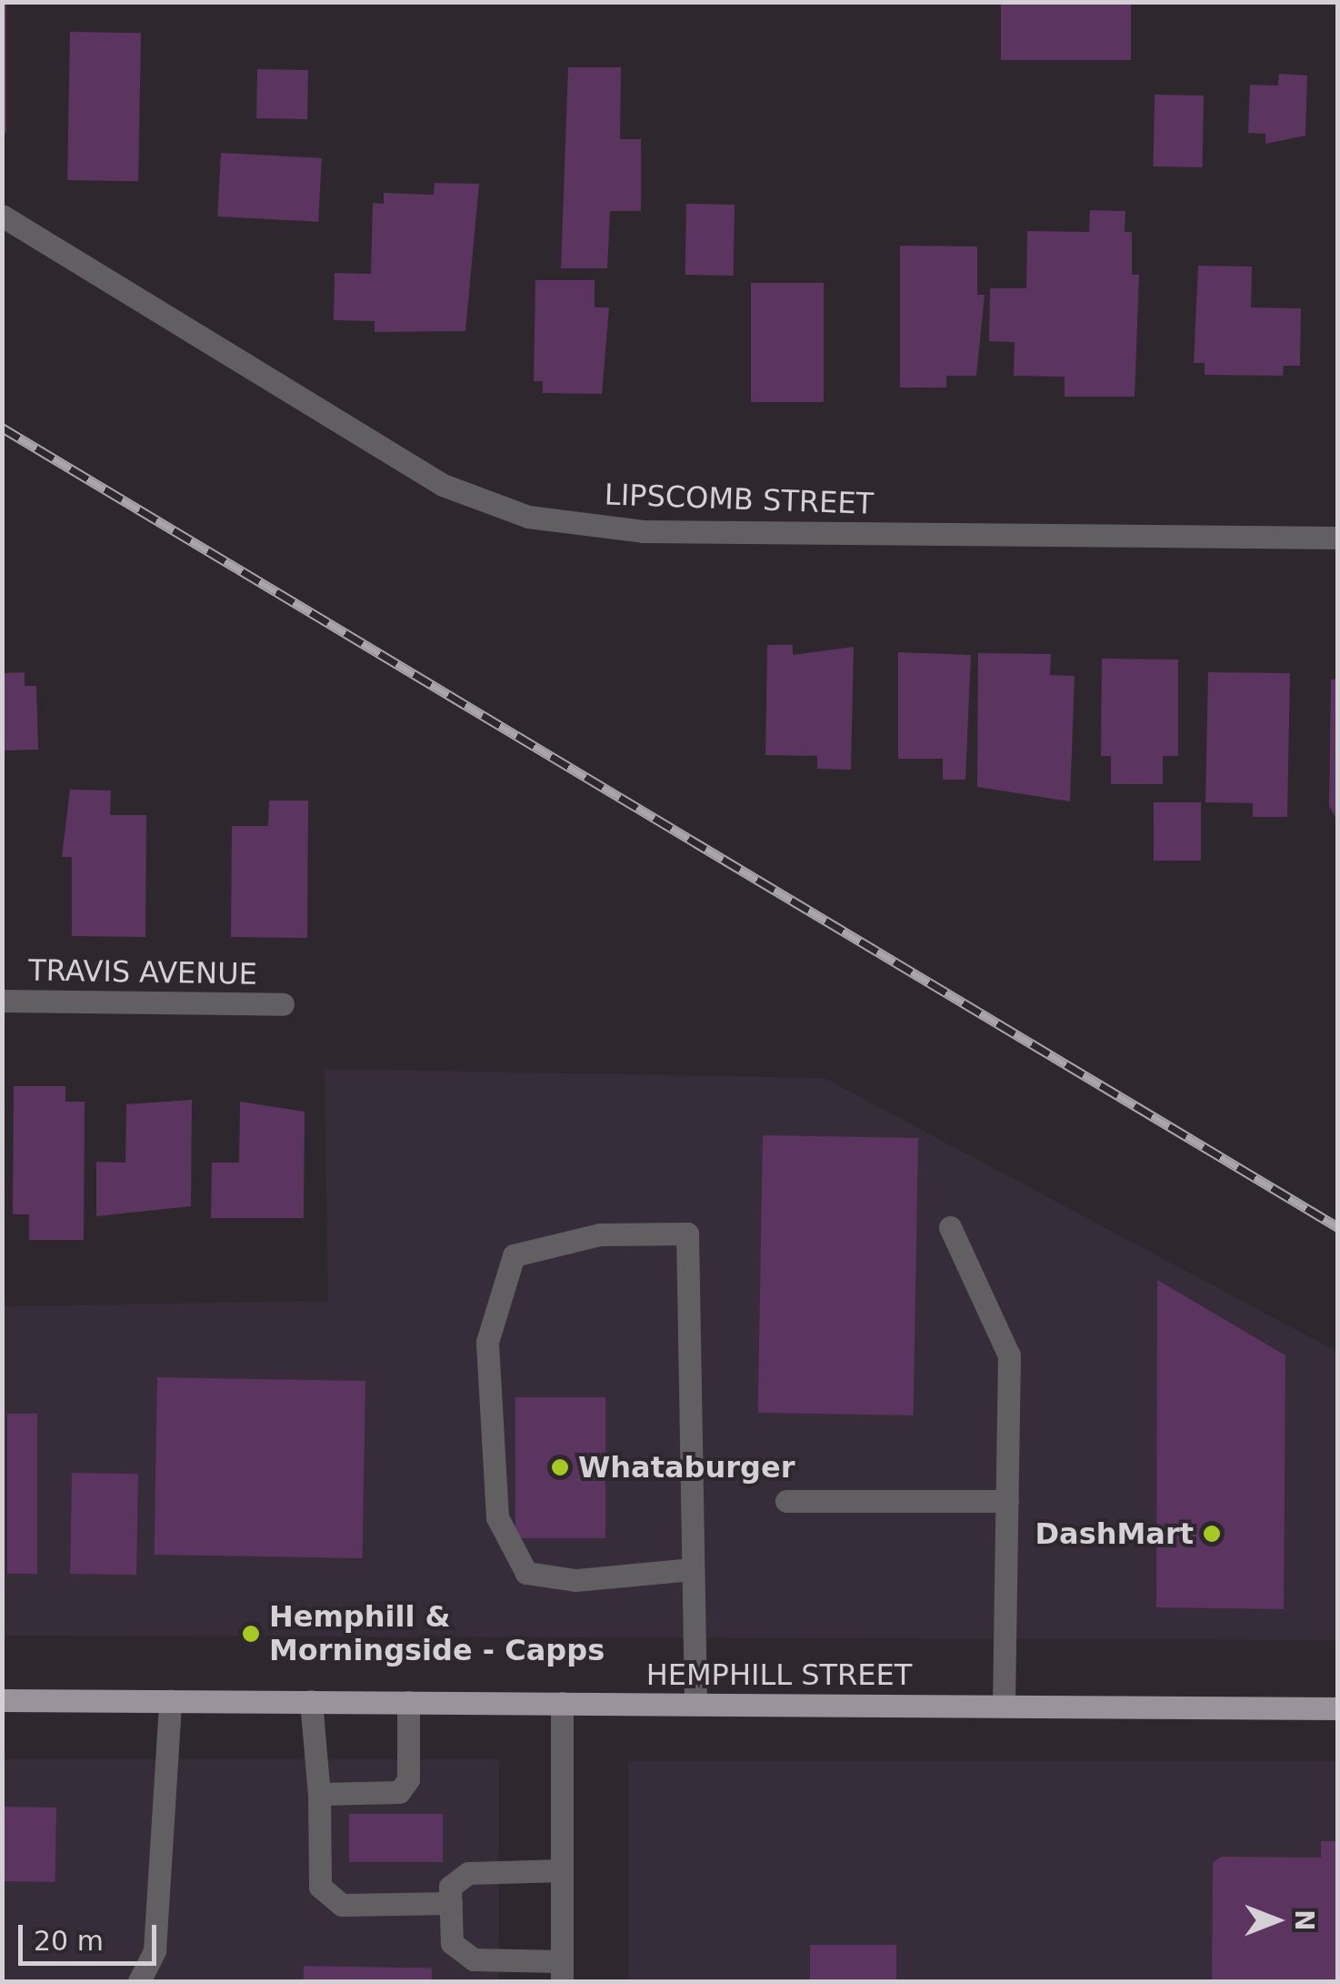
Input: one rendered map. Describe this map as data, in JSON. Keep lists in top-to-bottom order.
{
  "streets": {
    "main road": ["HEMPHILL STREET"],
    "street": ["LIPSCOMB STREET", "TRAVIS AVENUE"]
  },
  "places": ["Whataburger", "DashMart", "Hemphill & Morningside - Capps"],
  "scale_bar": "20 m",
  "north": "right"
}
